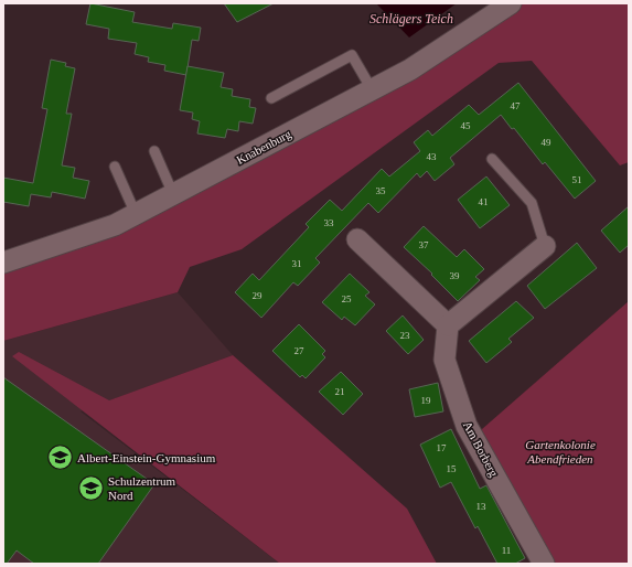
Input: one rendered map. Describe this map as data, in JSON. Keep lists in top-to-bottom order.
{
  "streets": {
    "street": ["Knabenburg", "Am Borberg"]
  },
  "water": ["Schlägers Teich"],
  "parks": ["Gartenkolonie Abendfrieden"],
  "places": {
    "school or university": ["Albert-Einstein-Gymnasium", "Schulzentrum Nord"]
  },
  "house_numbers": [
    "47",
    "45",
    "49",
    "43",
    "51",
    "35",
    "41",
    "33",
    "37",
    "31",
    "39",
    "29",
    "25",
    "23",
    "27",
    "21",
    "19",
    "17",
    "15",
    "13",
    "11"
  ]
}
